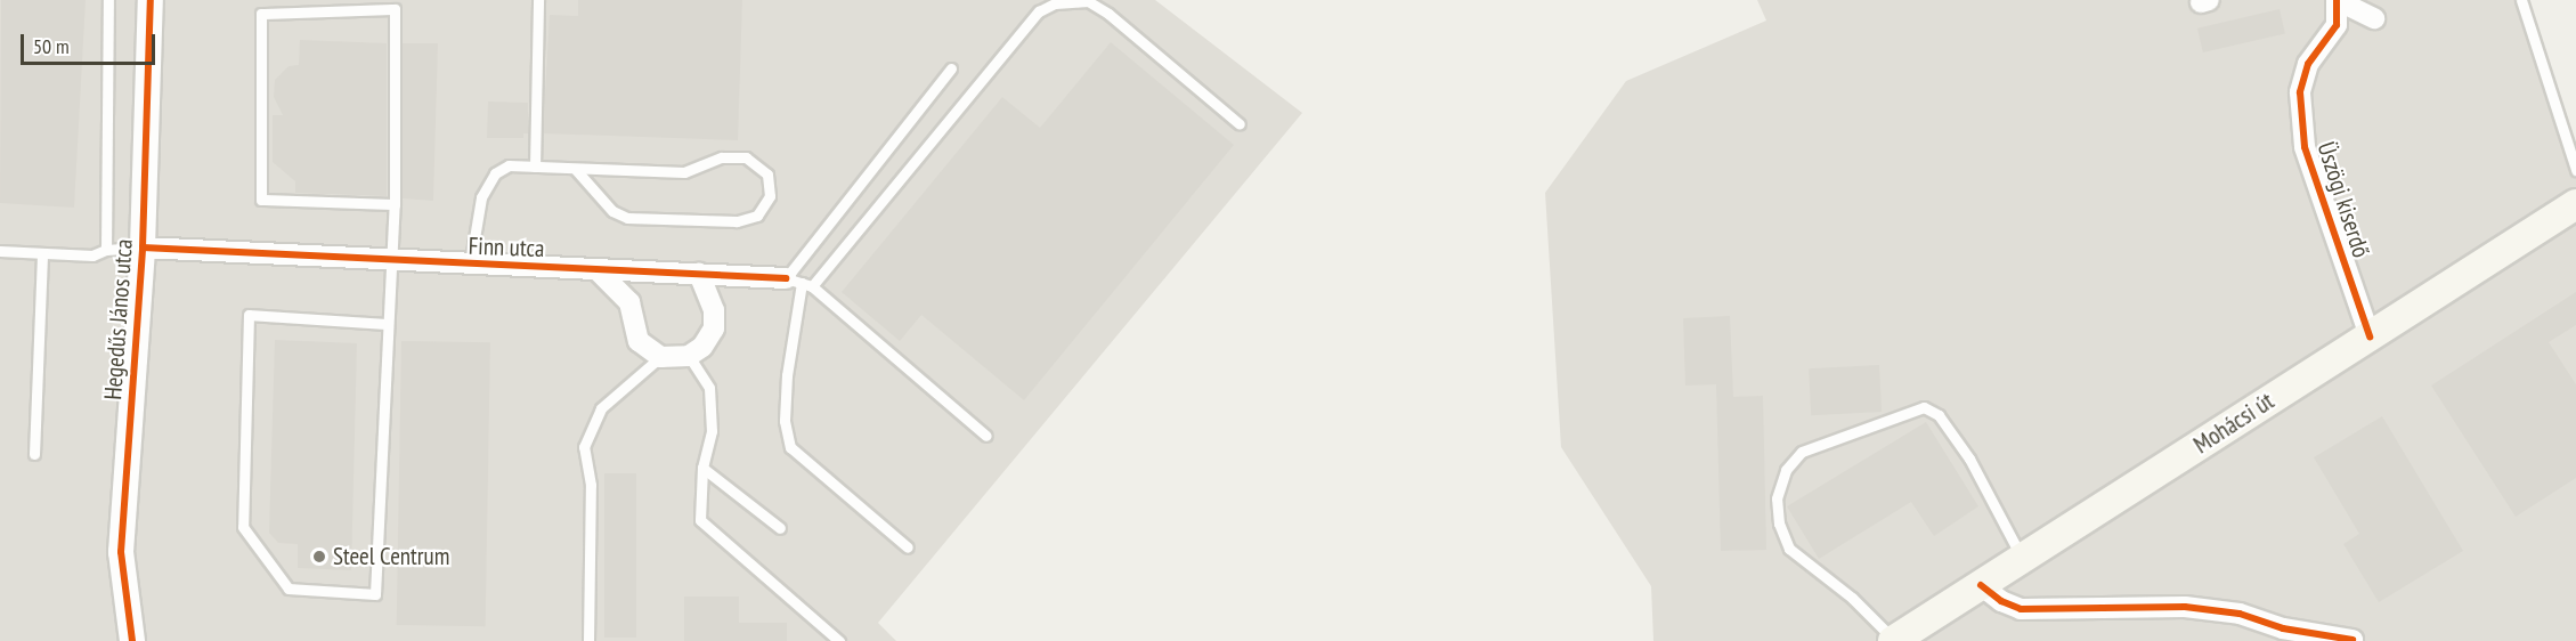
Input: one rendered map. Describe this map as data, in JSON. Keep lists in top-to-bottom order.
{
  "streets": {
    "main road": ["Mohácsi út"],
    "street": ["Üszögi kiserdő", "Finn utca", "Hegedűs János utca"]
  },
  "crossings": [
    ["Üszögi kiserdő", "Mohácsi út"],
    ["Finn utca", "Hegedűs János utca"]
  ],
  "places": ["Steel Centrum"],
  "scale_bar": "50 m"
}
